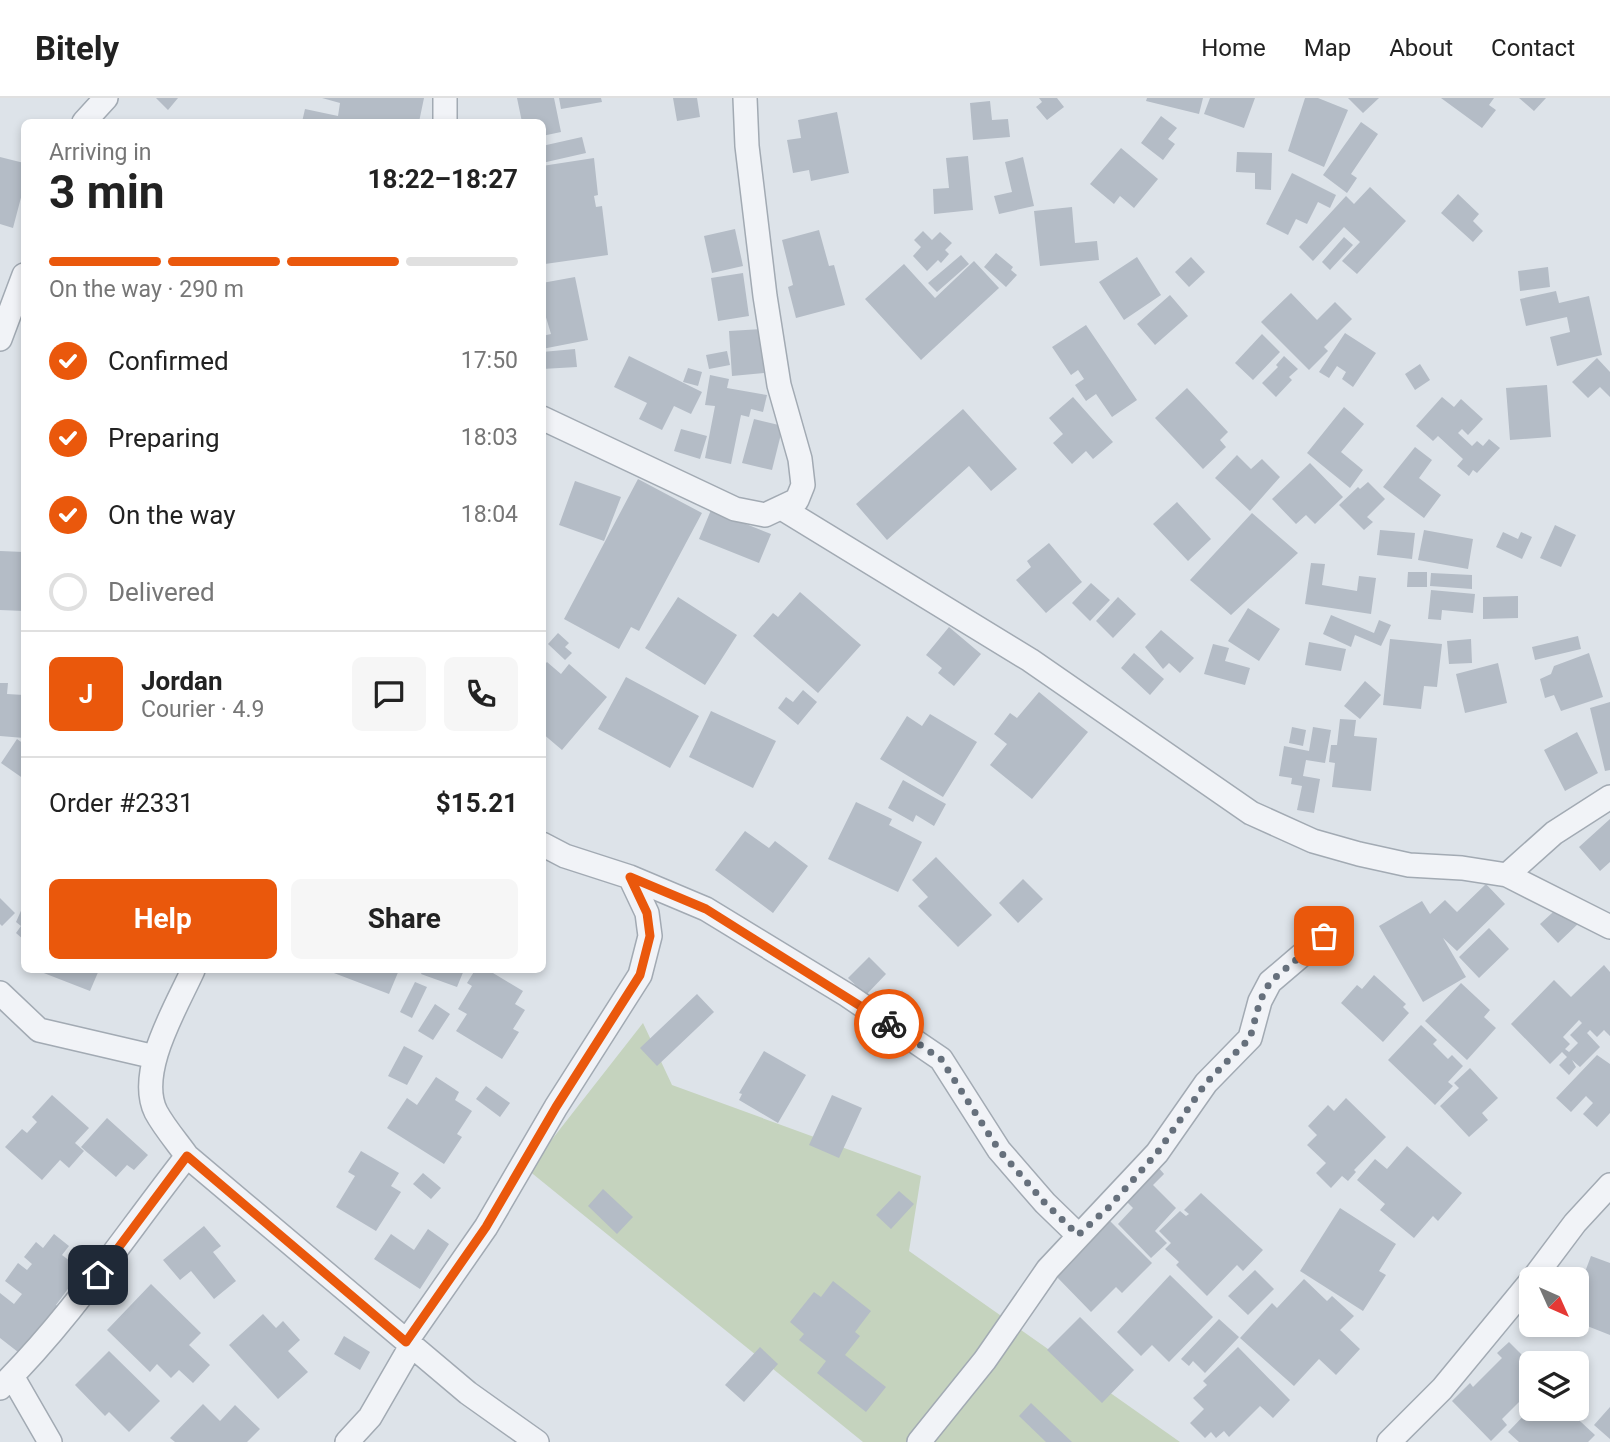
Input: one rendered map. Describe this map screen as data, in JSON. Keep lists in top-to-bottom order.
{
  "north": "bottom right",
  "page": {
    "header": "Bitely",
    "nav": [
      "Home",
      "Map",
      "About",
      "Contact"
    ],
    "heading": ["3 min", "Arriving in", "18:22–18:27"],
    "panel": [
      "Jordan",
      "Courier · 4.9",
      "Order #2331",
      "$15.21"
    ],
    "bar": "On the way · 290 m",
    "list": [
      ["Confirmed", "17:50"],
      ["Preparing", "18:03"],
      ["On the way", "18:04"],
      "Delivered"
    ],
    "round": "J",
    "buttons": ["Help", "Share"]
  }
}
